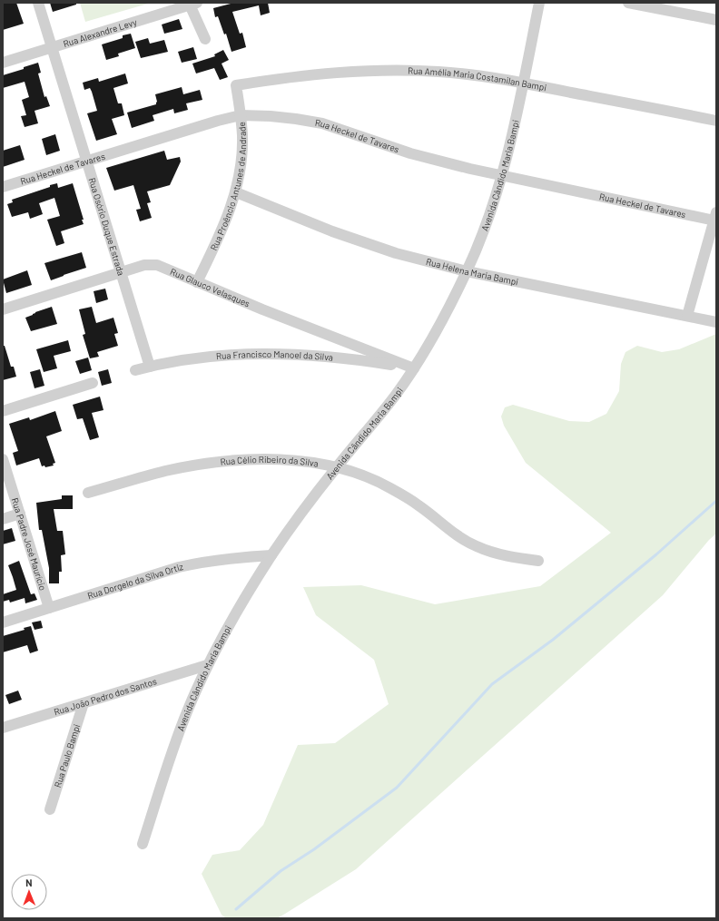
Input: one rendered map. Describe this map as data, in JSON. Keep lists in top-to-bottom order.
{
  "streets": {
    "street": [
      "Rua Alexandre Levy",
      "Rua Amélia Maria Costamilan Bampi",
      "Rua Heckel de Tavares",
      "Avenida Cândido Maria Bampi",
      "Rua Proêncio Antunes de Andrade",
      "Rua Osório Duque Estrada",
      "Rua Helena Maria Bampi",
      "Rua Glauco Velasques",
      "Rua Francisco Manoel da Silva",
      "Rua Célio Ribeiro da Silva",
      "Rua Padre José Maurício",
      "Rua Dorgelo da Silva Ortiz",
      "Rua João Pedro dos Santos",
      "Rua Paulo Bampi"
    ]
  },
  "crossings": [
    ["Rua Alexandre Levy", "Rua Osório Duque Estrada"],
    ["Rua Amélia Maria Costamilan Bampi", "Avenida Cândido Maria Bampi"],
    ["Rua Amélia Maria Costamilan Bampi", "Rua Proêncio Antunes de Andrade"],
    ["Rua Heckel de Tavares", "Avenida Cândido Maria Bampi"],
    ["Rua Heckel de Tavares", "Rua Proêncio Antunes de Andrade"],
    ["Rua Heckel de Tavares", "Rua Osório Duque Estrada"],
    ["Avenida Cândido Maria Bampi", "Rua Helena Maria Bampi"],
    ["Avenida Cândido Maria Bampi", "Rua Glauco Velasques"],
    ["Avenida Cândido Maria Bampi", "Rua Francisco Manoel da Silva"],
    ["Avenida Cândido Maria Bampi", "Rua Célio Ribeiro da Silva"],
    ["Avenida Cândido Maria Bampi", "Rua Dorgelo da Silva Ortiz"],
    ["Avenida Cândido Maria Bampi", "Rua João Pedro dos Santos"],
    ["Rua Proêncio Antunes de Andrade", "Rua Helena Maria Bampi"],
    ["Rua Proêncio Antunes de Andrade", "Rua Glauco Velasques"],
    ["Rua Osório Duque Estrada", "Rua Glauco Velasques"],
    ["Rua Osório Duque Estrada", "Rua Francisco Manoel da Silva"],
    ["Rua Glauco Velasques", "Rua Francisco Manoel da Silva"],
    ["Rua Padre José Maurício", "Rua Dorgelo da Silva Ortiz"],
    ["Rua João Pedro dos Santos", "Rua Paulo Bampi"]
  ],
  "north": "top"
}
